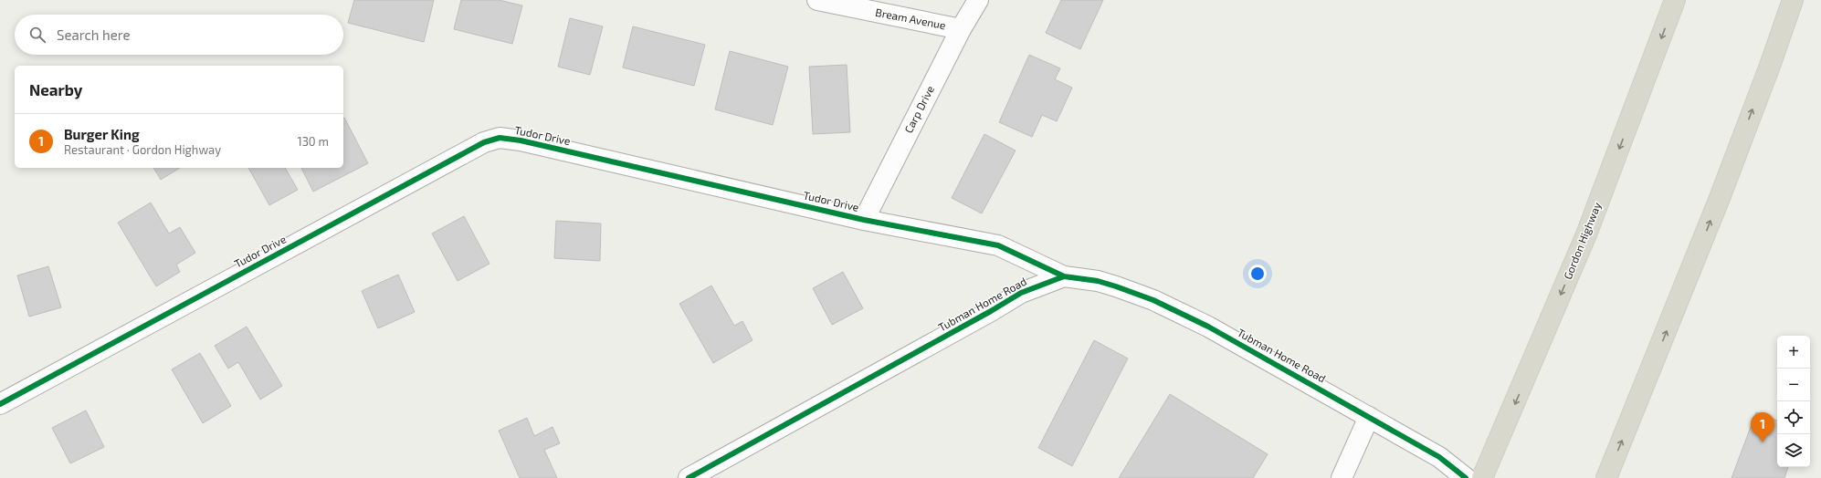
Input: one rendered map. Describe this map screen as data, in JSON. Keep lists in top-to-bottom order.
{
  "streets": {
    "highway": ["Gordon Highway"],
    "street": [
      "Bream Avenue",
      "Carp Drive",
      "Tudor Drive",
      "Tubman Home Road"
    ]
  },
  "crossings": [
    ["Bream Avenue", "Carp Drive"],
    ["Carp Drive", "Tudor Drive"],
    ["Tudor Drive", "Tubman Home Road"]
  ],
  "page": {
    "search": "Search here",
    "heading": "Nearby",
    "list": [
      {
        "mark": "1",
        "name": "Burger King",
        "note": "Restaurant · Gordon Highway",
        "value": "130 m"
      }
    ],
    "map_buttons": ["+", "−"],
    "pins": "1"
  }
}
